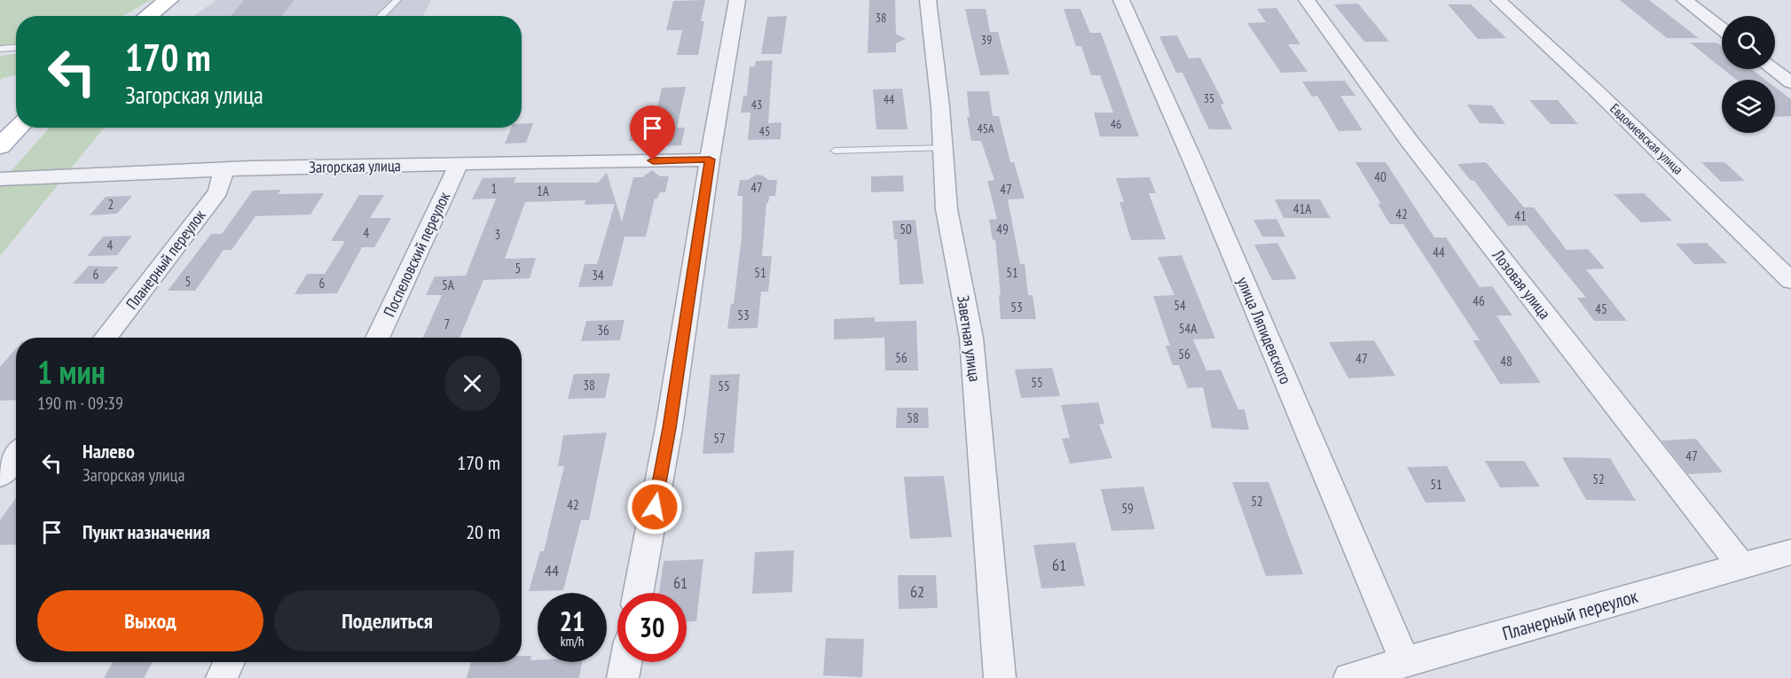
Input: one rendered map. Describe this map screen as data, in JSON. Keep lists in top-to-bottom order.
{
  "streets": {
    "street": [
      "Евдокиевская улица",
      "Загорская улица",
      "Поспеловский переулок",
      "Планерный переулок",
      "Лозовая улица",
      "улица Ляпидевского",
      "Заветная улица"
    ]
  },
  "crossings": [
    ["Загорская улица", "Поспеловский переулок"],
    ["Загорская улица", "Планерный переулок"],
    ["Планерный переулок", "Лозовая улица"],
    ["Планерный переулок", "улица Ляпидевского"]
  ],
  "house_numbers": [
    "38",
    "39",
    "35",
    "44",
    "43",
    "46",
    "45А",
    "45",
    "40",
    "47",
    "1",
    "47",
    "1А",
    "2",
    "41А",
    "42",
    "41",
    "50",
    "49",
    "4",
    "3",
    "4",
    "44",
    "5",
    "51",
    "51",
    "6",
    "34",
    "5",
    "6",
    "5А",
    "46",
    "54",
    "53",
    "45",
    "53",
    "7",
    "54А",
    "36",
    "56",
    "56",
    "47",
    "48",
    "55",
    "38",
    "55",
    "58",
    "57",
    "47",
    "52",
    "51",
    "52",
    "42",
    "59",
    "61",
    "44",
    "61",
    "62"
  ],
  "page": {
    "turn": ["170 m", "Загорская улица"],
    "heading": ["1 мин", "190 m · 09:39"],
    "list": [
      {
        "name": "Налево",
        "note": "Загорская улица",
        "value": "170 m"
      },
      {
        "name": "Пункт назначения",
        "value": "20 m"
      }
    ],
    "buttons": ["Выход", "Поделиться"],
    "speed": "21 km/h",
    "limit": "30"
  }
}
